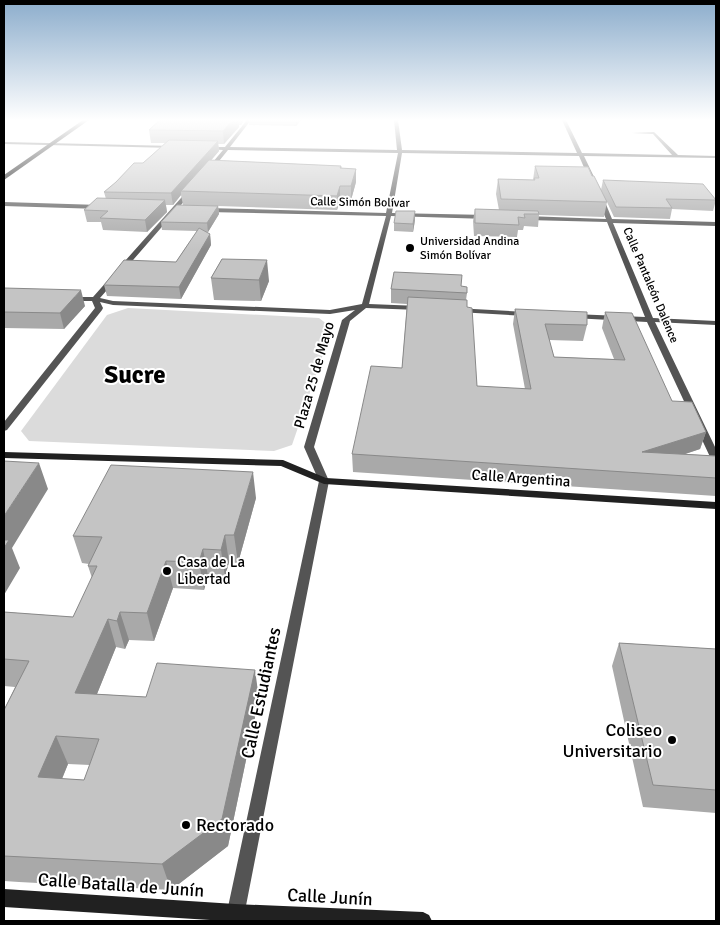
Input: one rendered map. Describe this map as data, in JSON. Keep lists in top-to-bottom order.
{
  "streets": {
    "main road": ["Calle Argentina", "Calle Batalla de Junín", "Calle Junín"],
    "street": [
      "Calle Simón Bolívar",
      "Calle Pantaleón Dalence",
      "Plaza 25 de Mayo",
      "Calle Estudiantes"
    ]
  },
  "crossings": [
    ["Plaza 25 de Mayo", "Calle Argentina"],
    ["Plaza 25 de Mayo", "Calle Estudiantes"],
    ["Calle Argentina", "Calle Estudiantes"],
    ["Calle Estudiantes", "Calle Batalla de Junín"],
    ["Calle Estudiantes", "Calle Junín"],
    ["Calle Batalla de Junín", "Calle Junín"]
  ],
  "districts": ["Sucre"],
  "places": [
    "Universidad Andina Simón Bolívar",
    "Casa de La Libertad",
    "Coliseo Universitario",
    "Rectorado"
  ]
}
